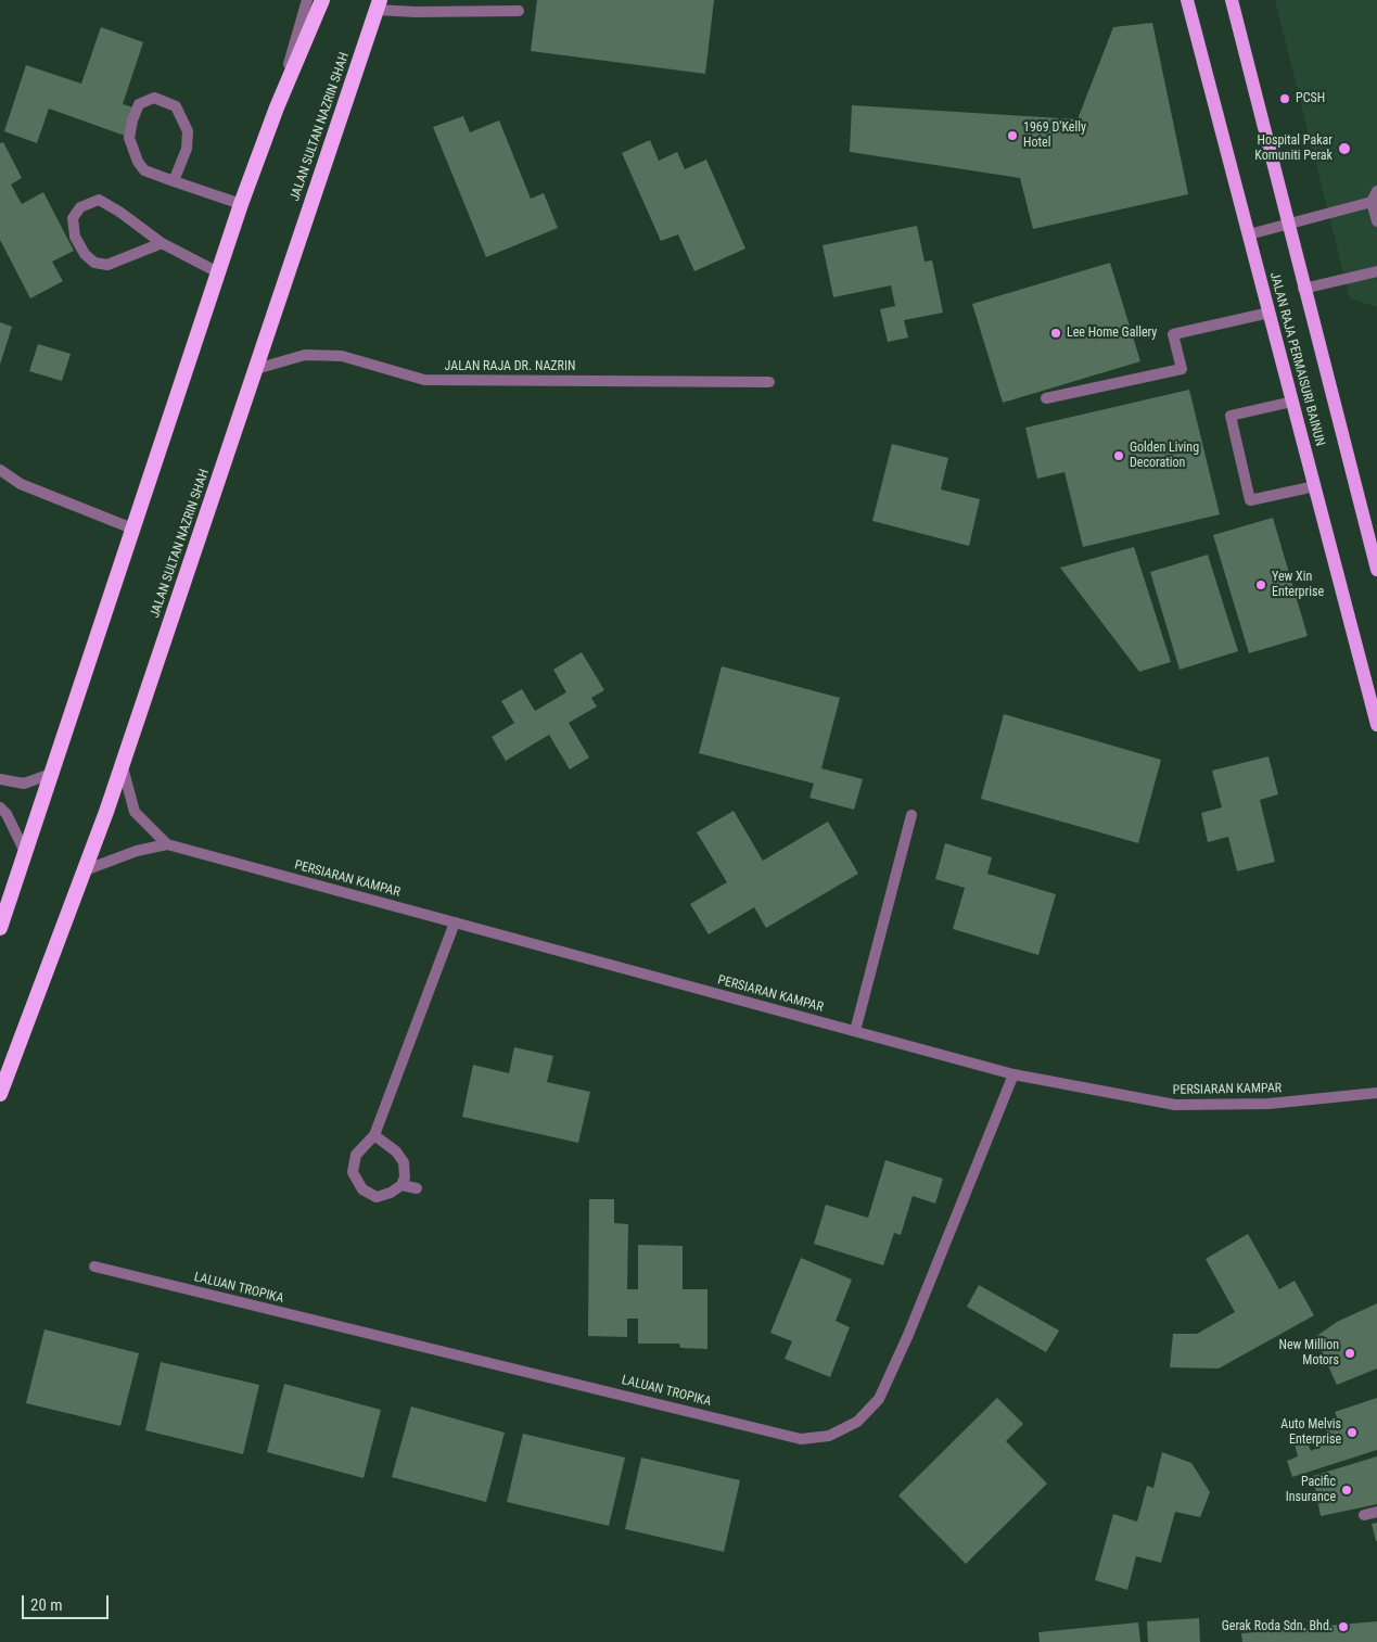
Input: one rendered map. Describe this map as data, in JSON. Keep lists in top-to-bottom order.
{
  "streets": {
    "highway": ["JALAN SULTAN NAZRIN SHAH"],
    "main road": ["JALAN RAJA PERMAISURI BAINUN"],
    "street": ["JALAN RAJA DR. NAZRIN", "PERSIARAN KAMPAR", "LALUAN TROPIKA"]
  },
  "crossings": [
    ["JALAN SULTAN NAZRIN SHAH", "JALAN RAJA DR. NAZRIN"],
    ["JALAN SULTAN NAZRIN SHAH", "PERSIARAN KAMPAR"],
    ["PERSIARAN KAMPAR", "LALUAN TROPIKA"]
  ],
  "places": [
    "PCSH",
    "1969 D'Kelly Hotel",
    "Hospital Pakar Komuniti Perak",
    "Lee Home Gallery",
    "Golden Living Decoration",
    "Yew Xin Enterprise",
    "New Million Motors",
    "Auto Melvis Enterprise",
    "Pacific Insurance",
    "Gerak Roda Sdn. Bhd."
  ],
  "scale_bar": "20 m"
}
